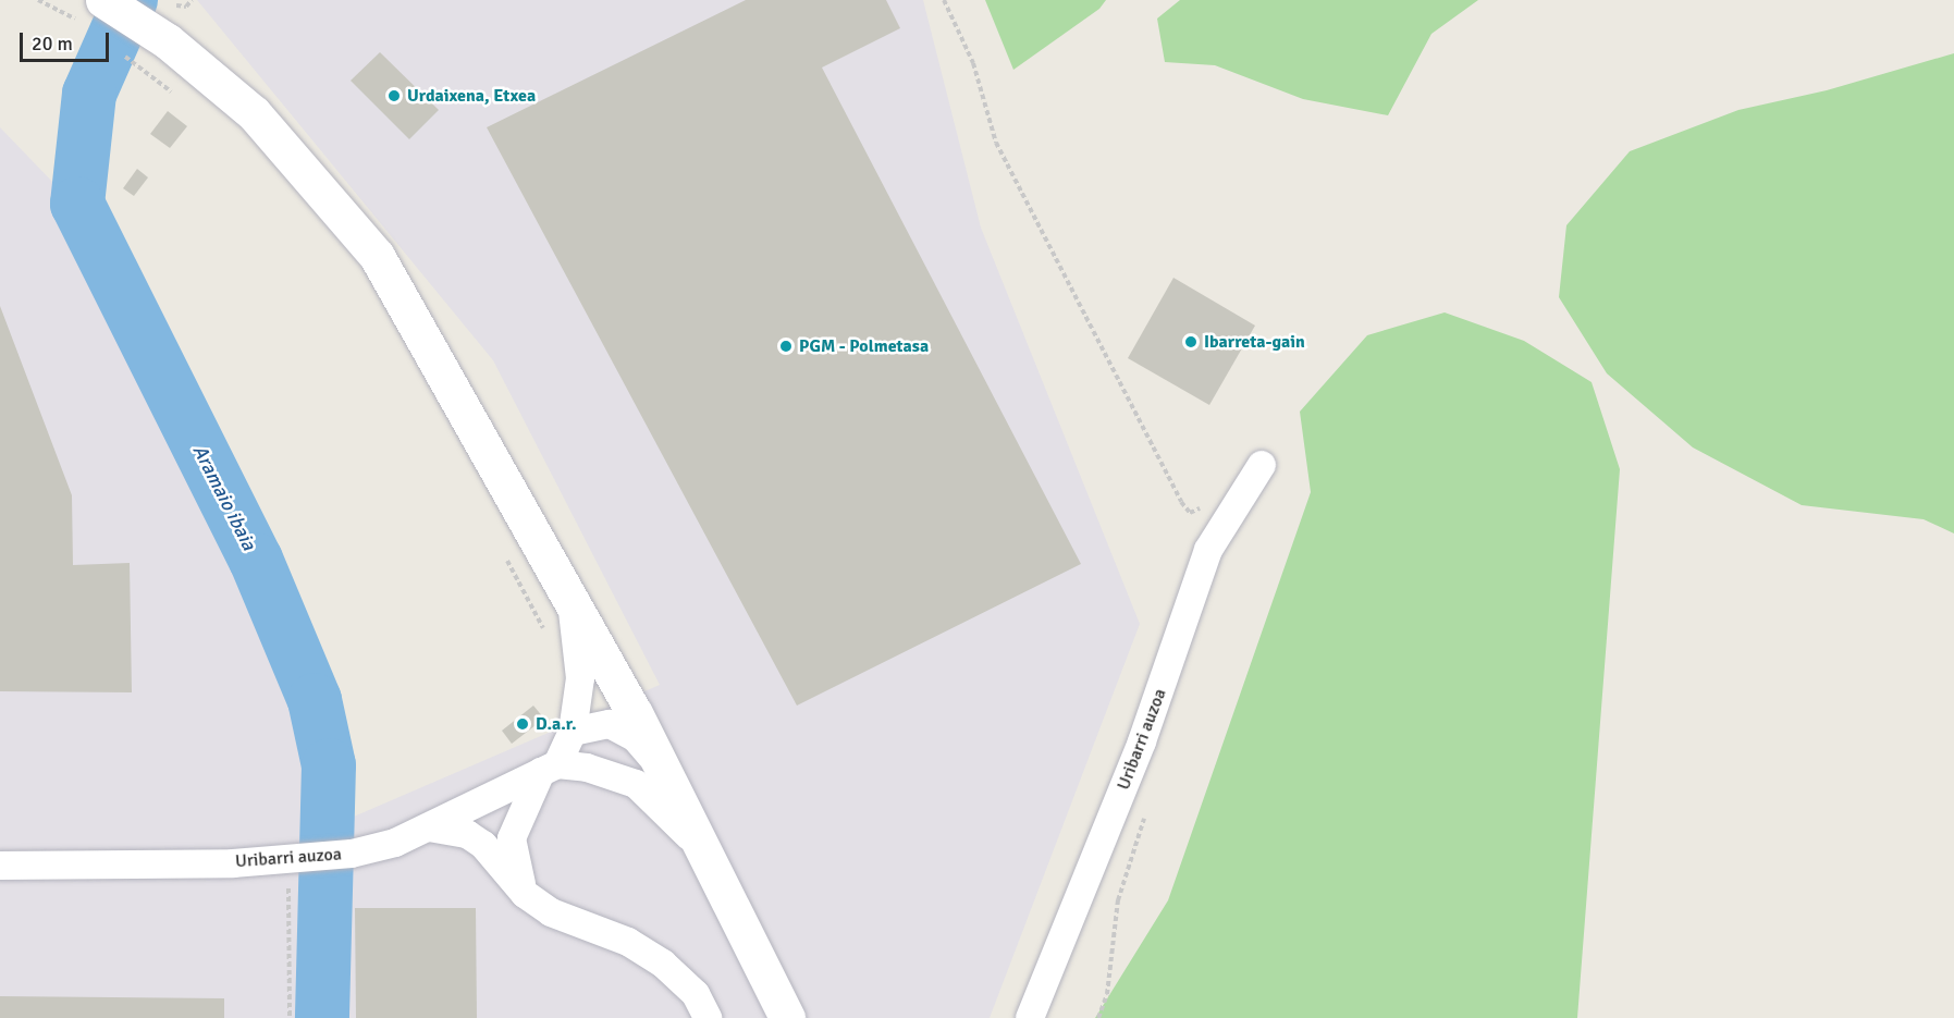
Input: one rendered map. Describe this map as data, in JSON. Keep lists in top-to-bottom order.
{
  "streets": {
    "street": ["Uribarri auzoa"]
  },
  "water": ["Aramaio ibaia"],
  "places": [
    "Urdaixena, Etxea",
    "Ibarreta-gain",
    "PGM - Polmetasa",
    "D.a.r."
  ],
  "scale_bar": "20 m"
}
